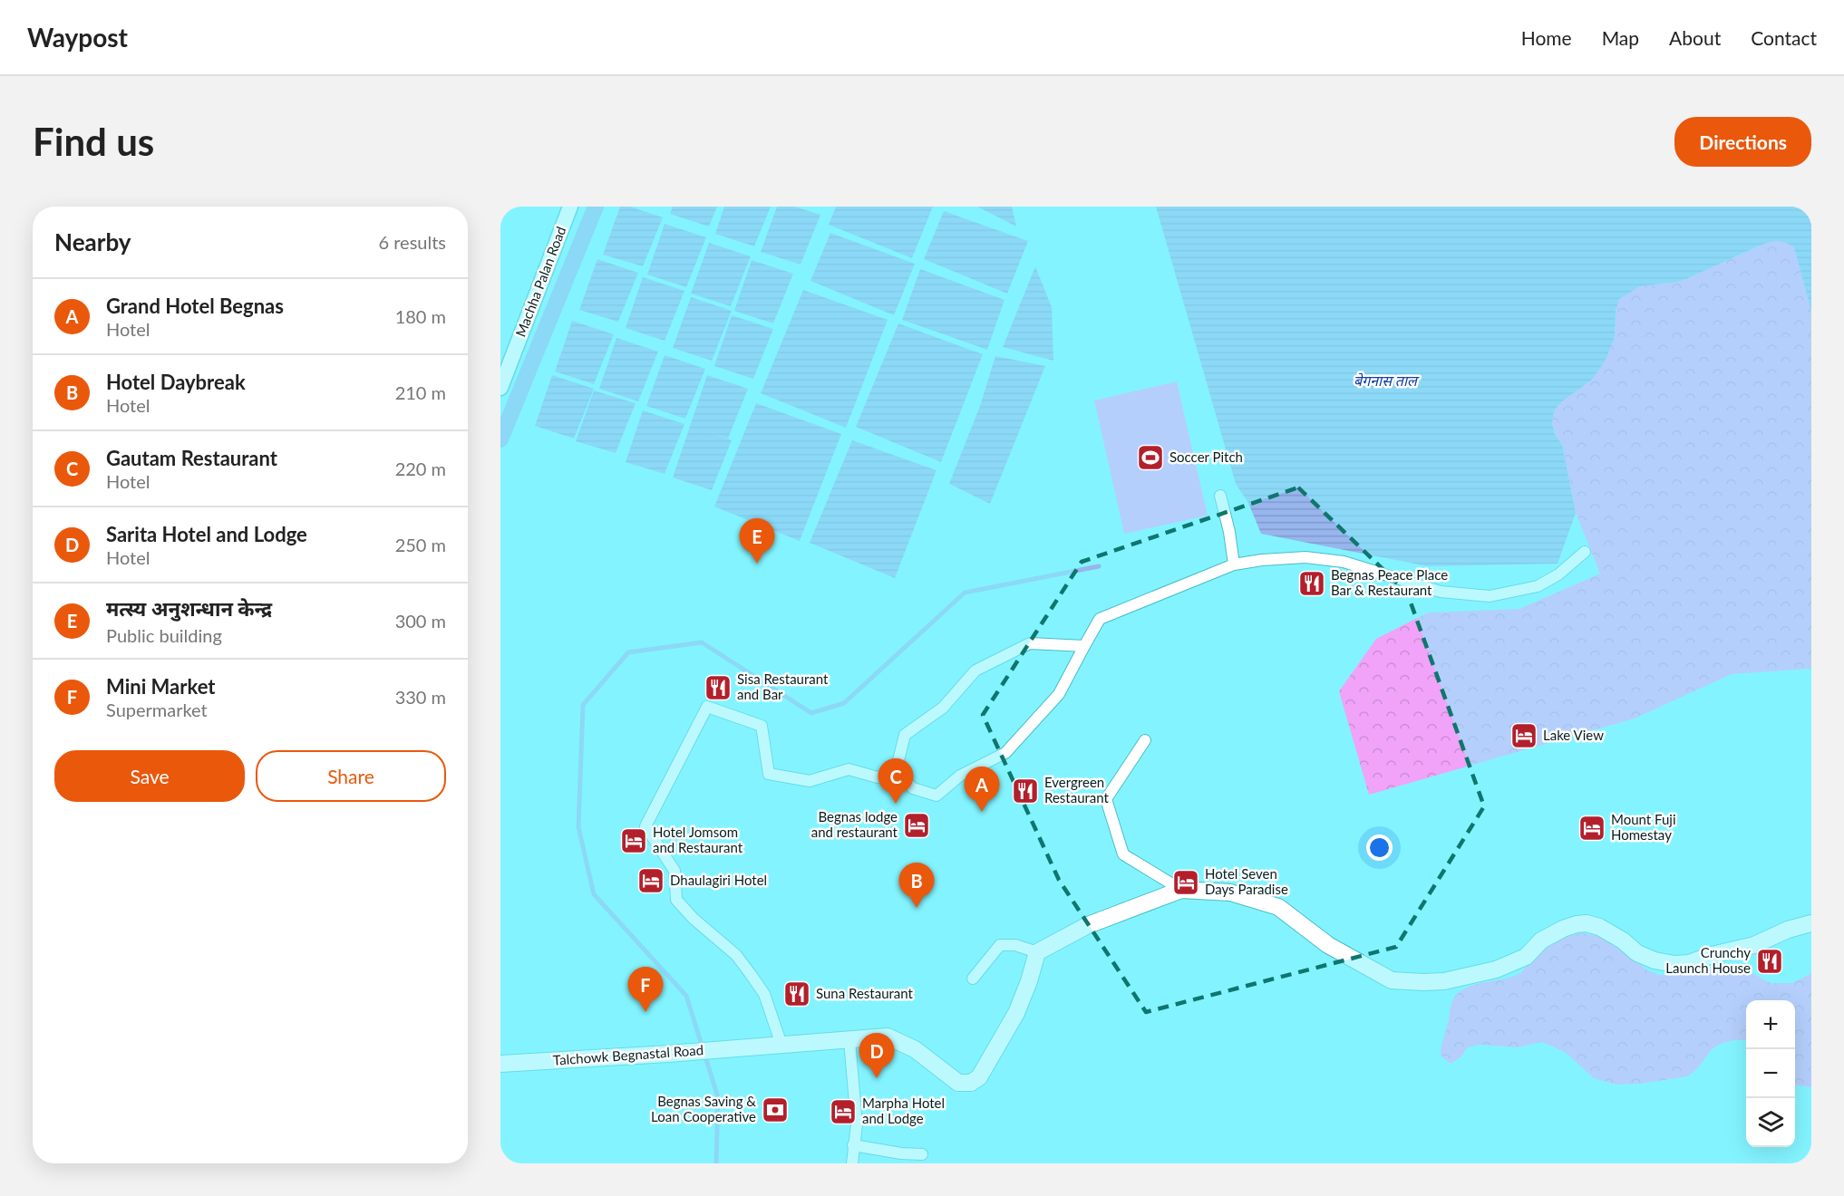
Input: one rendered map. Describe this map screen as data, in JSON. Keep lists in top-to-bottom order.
{
  "streets": {
    "main road": ["Talchowk Begnastal Road"],
    "street": ["Machha Palan Road"]
  },
  "water": ["बेगनास ताल"],
  "places": {
    "sports": ["Soccer Pitch"],
    "restaurant": [
      "Begnas Peace Place Bar & Restaurant",
      "Sisa Restaurant and Bar",
      "Evergreen Restaurant",
      "Crunchy Launch House",
      "Suna Restaurant"
    ],
    "hotel": [
      "Lake View",
      "Begnas lodge and restaurant",
      "Mount Fuji Homestay",
      "Hotel Jomsom and Restaurant",
      "Dhaulagiri Hotel",
      "Hotel Seven Days Paradise",
      "Marpha Hotel and Lodge"
    ],
    "bank": ["Begnas Saving & Loan Cooperative"]
  },
  "page": {
    "header": "Waypost",
    "nav": [
      "Home",
      "Map",
      "About",
      "Contact"
    ],
    "buttons": [
      "Directions",
      ["Save", "Share"]
    ],
    "title": "Find us",
    "heading": ["Nearby", "6 results"],
    "list": [
      {
        "mark": "A",
        "name": "Grand Hotel Begnas",
        "note": "Hotel",
        "value": "180 m"
      },
      {
        "mark": "B",
        "name": "Hotel Daybreak",
        "note": "Hotel",
        "value": "210 m"
      },
      {
        "mark": "C",
        "name": "Gautam Restaurant",
        "note": "Hotel",
        "value": "220 m"
      },
      {
        "mark": "D",
        "name": "Sarita Hotel and Lodge",
        "note": "Hotel",
        "value": "250 m"
      },
      {
        "mark": "E",
        "name": "मत्स्य अनुशन्धान केन्द्र",
        "note": "Public building",
        "value": "300 m"
      },
      {
        "mark": "F",
        "name": "Mini Market",
        "note": "Supermarket",
        "value": "330 m"
      }
    ],
    "pins": [
      "E",
      "C",
      "A",
      "B",
      "F",
      "D"
    ],
    "map_buttons": ["+", "−"]
  }
}
